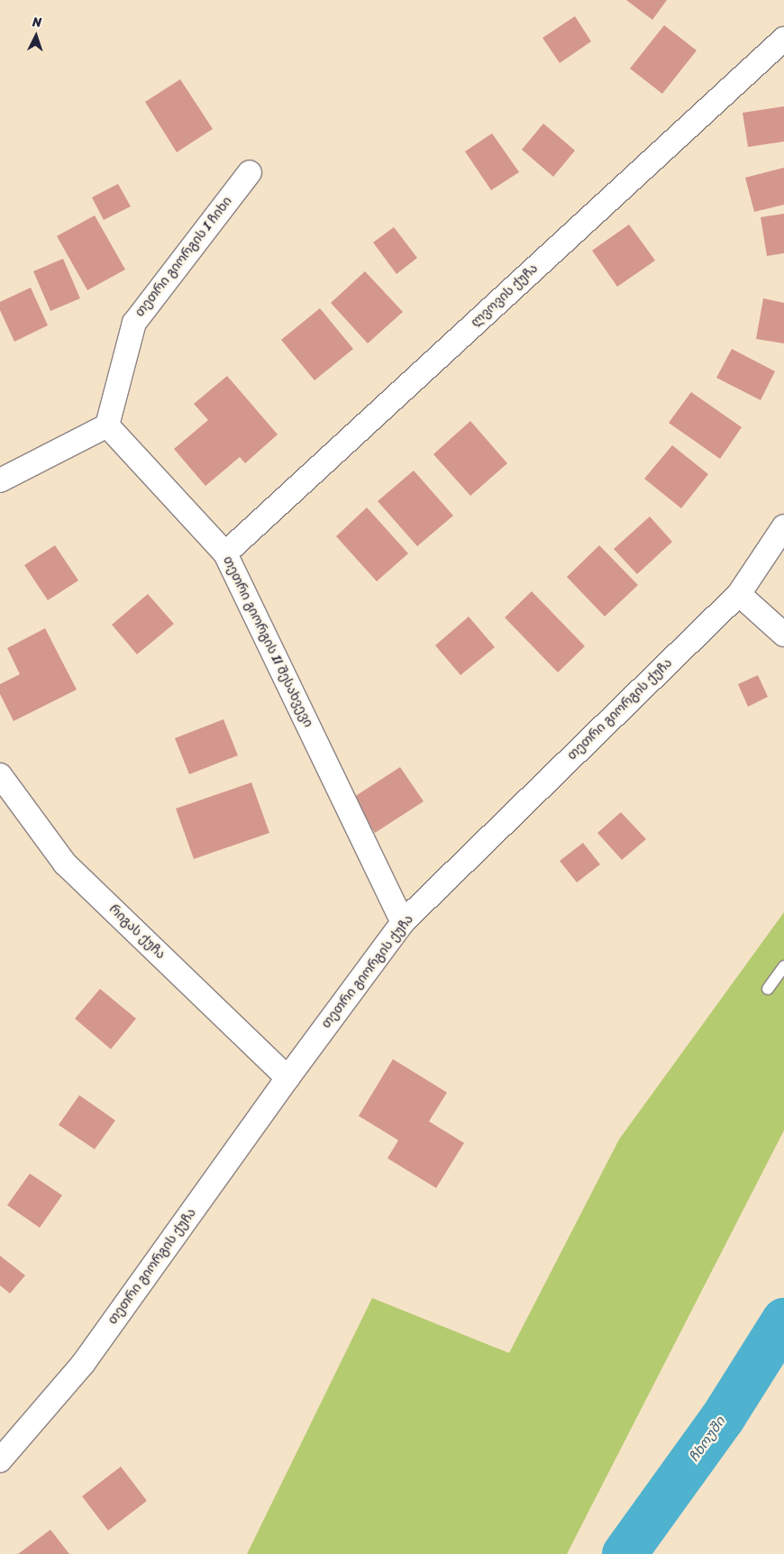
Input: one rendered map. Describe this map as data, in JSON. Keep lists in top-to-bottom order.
{
  "streets": {
    "street": [
      "თეთრი გიორგის I ჩიხი",
      "ლვოვის ქუჩა",
      "თეთრი გიორგის II შესახვევი",
      "თეთრი გიორგის ქუჩა",
      "რიგას ქუჩა"
    ]
  },
  "crossings": [
    ["თეთრი გიორგის I ჩიხი", "თეთრი გიორგის II შესახვევი"],
    ["ლვოვის ქუჩა", "თეთრი გიორგის II შესახვევი"],
    ["თეთრი გიორგის II შესახვევი", "თეთრი გიორგის ქუჩა"],
    ["თეთრი გიორგის ქუჩა", "რიგას ქუჩა"]
  ],
  "water": ["ჩხოუში"],
  "north": "top"
}
